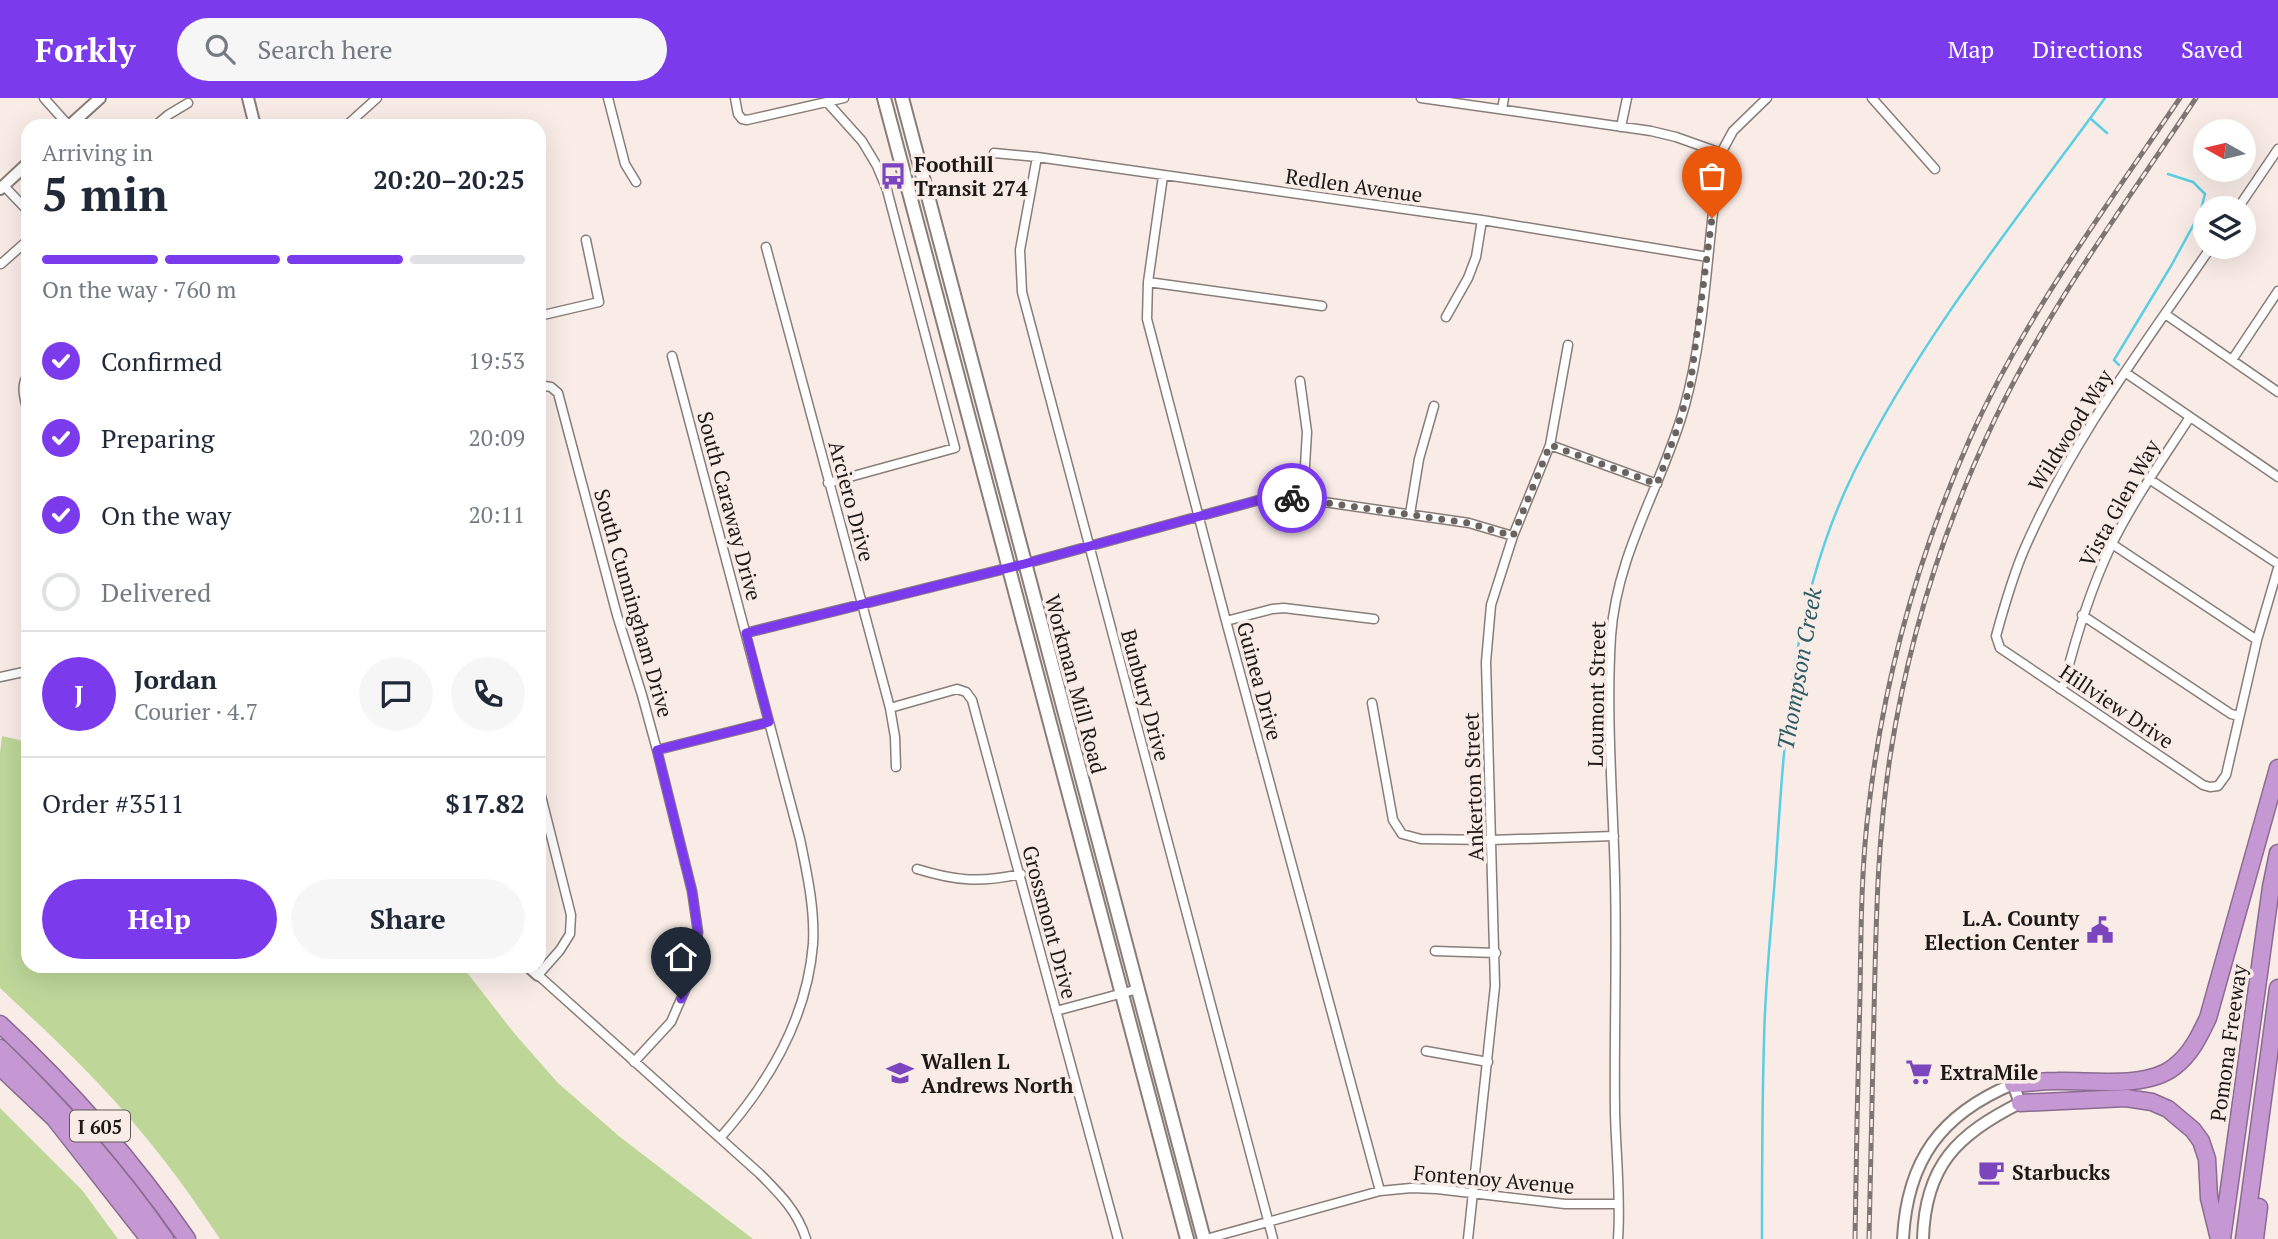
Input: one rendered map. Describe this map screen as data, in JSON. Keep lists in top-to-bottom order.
{
  "streets": {
    "highway": ["Pomona Freeway", "I 605"],
    "main road": ["Workman Mill Road"],
    "street": [
      "Redlen Avenue",
      "Wildwood Way",
      "Arciero Drive",
      "Vista Glen Way",
      "South Caraway Drive",
      "South Cunningham Drive",
      "Guinea Drive",
      "Loumont Street",
      "Bunbury Drive",
      "Hillview Drive",
      "Ankerton Street",
      "Grossmont Drive",
      "Fontenoy Avenue"
    ]
  },
  "crossings": [
    ["Redlen Avenue", "Guinea Drive"],
    ["Redlen Avenue", "Loumont Street"],
    ["Redlen Avenue", "Bunbury Drive"],
    ["Wildwood Way", "Hillview Drive"],
    ["Arciero Drive", "Grossmont Drive"],
    ["Vista Glen Way", "Hillview Drive"],
    ["Guinea Drive", "Fontenoy Avenue"],
    ["Workman Mill Road", "Fontenoy Avenue"],
    ["Loumont Street", "Fontenoy Avenue"],
    ["Bunbury Drive", "Fontenoy Avenue"],
    ["Ankerton Street", "Fontenoy Avenue"]
  ],
  "water": ["Thompson Creek"],
  "places": {
    "bus stop": ["Foothill Transit 274"],
    "public building": ["L.A. County Election Center"],
    "supermarket": ["ExtraMile"],
    "school or university": ["Wallen L Andrews North"],
    "cafe": ["Starbucks"]
  },
  "north": "left",
  "page": {
    "header": "Forkly",
    "search": "Search here",
    "nav": ["Map", "Directions", "Saved"],
    "heading": ["5 min", "Arriving in", "20:20–20:25"],
    "panel": [
      "Jordan",
      "Courier · 4.7",
      "Order #3511",
      "$17.82"
    ],
    "bar": "On the way · 760 m",
    "list": [
      ["Confirmed", "19:53"],
      ["Preparing", "20:09"],
      ["On the way", "20:11"],
      "Delivered"
    ],
    "round": "J",
    "buttons": ["Help", "Share"]
  }
}
